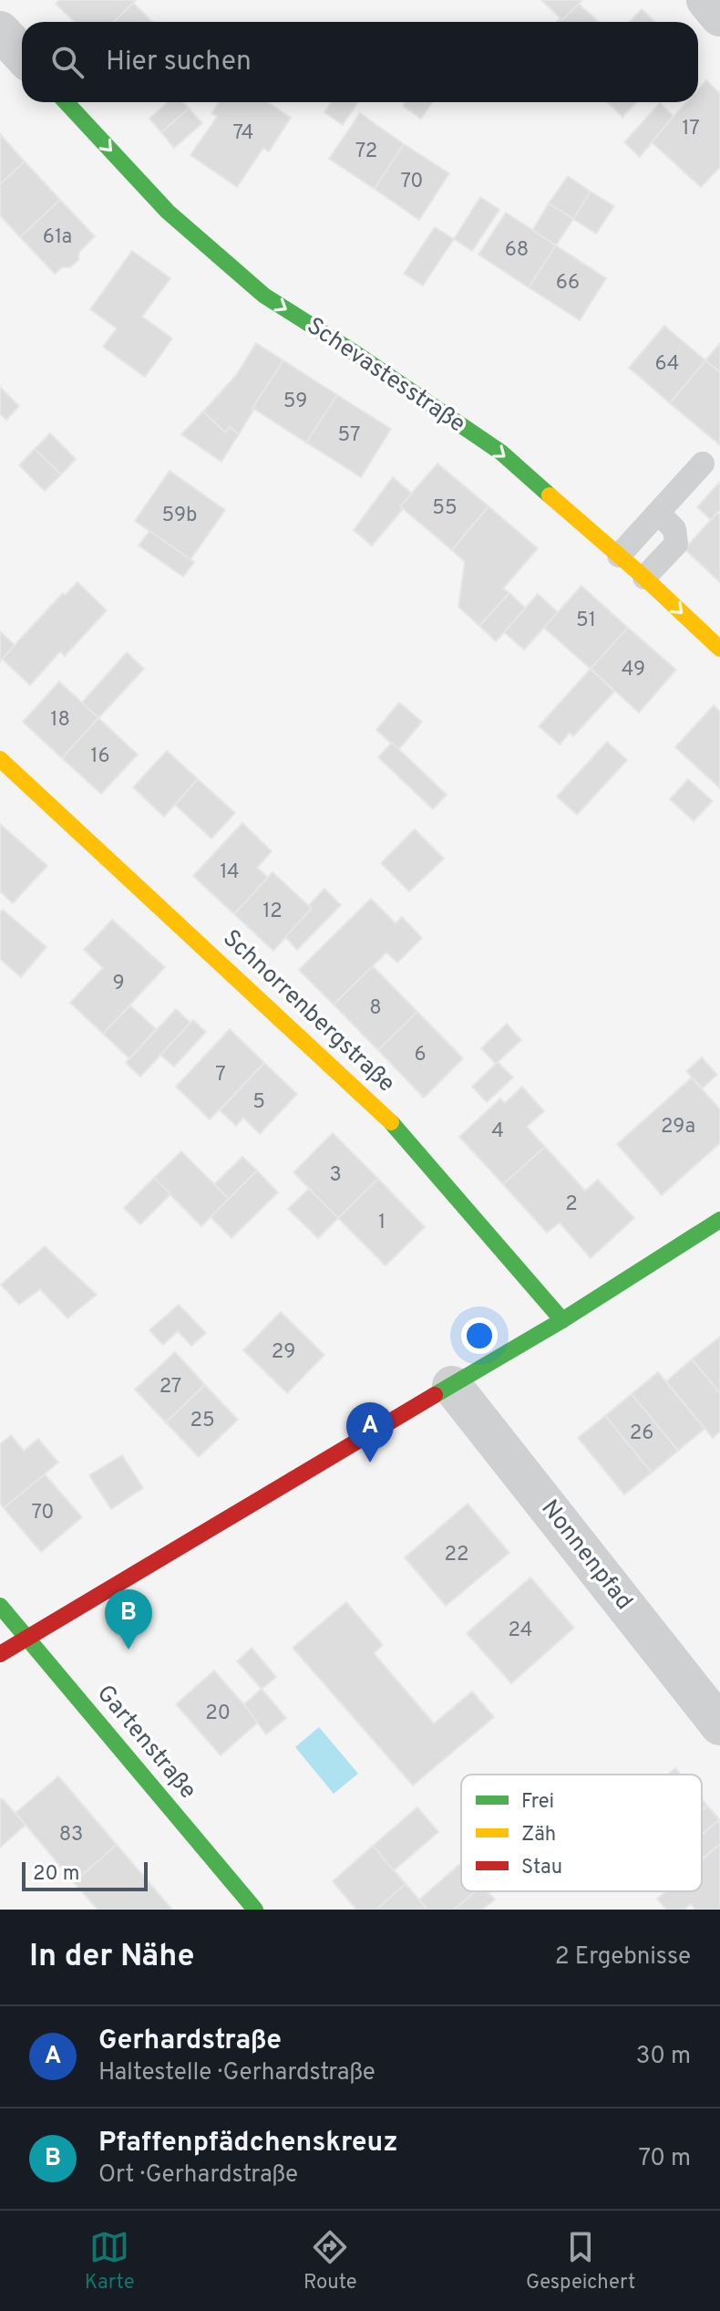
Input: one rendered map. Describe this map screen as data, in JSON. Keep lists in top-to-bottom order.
{
  "streets": {
    "street": [
      "Schevastesstraße",
      "Schnorrenbergstraße",
      "Nonnenpfad",
      "Gartenstraße"
    ]
  },
  "one_way": ["Schevastesstraße"],
  "house_numbers": [
    "17",
    "74",
    "72",
    "70",
    "61a",
    "68",
    "66",
    "64",
    "59",
    "57",
    "55",
    "59b",
    "51",
    "49",
    "18",
    "16",
    "14",
    "12",
    "9",
    "8",
    "6",
    "7",
    "5",
    "29a",
    "4",
    "3",
    "2",
    "1",
    "29",
    "27",
    "25",
    "26",
    "70",
    "22",
    "24",
    "20",
    "83"
  ],
  "legend": ["Frei", "Zäh", "Stau"],
  "scale_bar": "20 m",
  "page": {
    "search": "Hier suchen",
    "pins": ["A", "B"],
    "scale": "20 m",
    "heading": ["In der Nähe", "2 Ergebnisse"],
    "list": [
      {
        "mark": "A",
        "name": "Gerhardstraße",
        "note": "Haltestelle · Gerhardstraße",
        "value": "30 m"
      },
      {
        "mark": "B",
        "name": "Pfaffenpfädchenskreuz",
        "note": "Ort · Gerhardstraße",
        "value": "70 m"
      }
    ],
    "nav": ["Karte", "Route", "Gespeichert"]
  }
}
